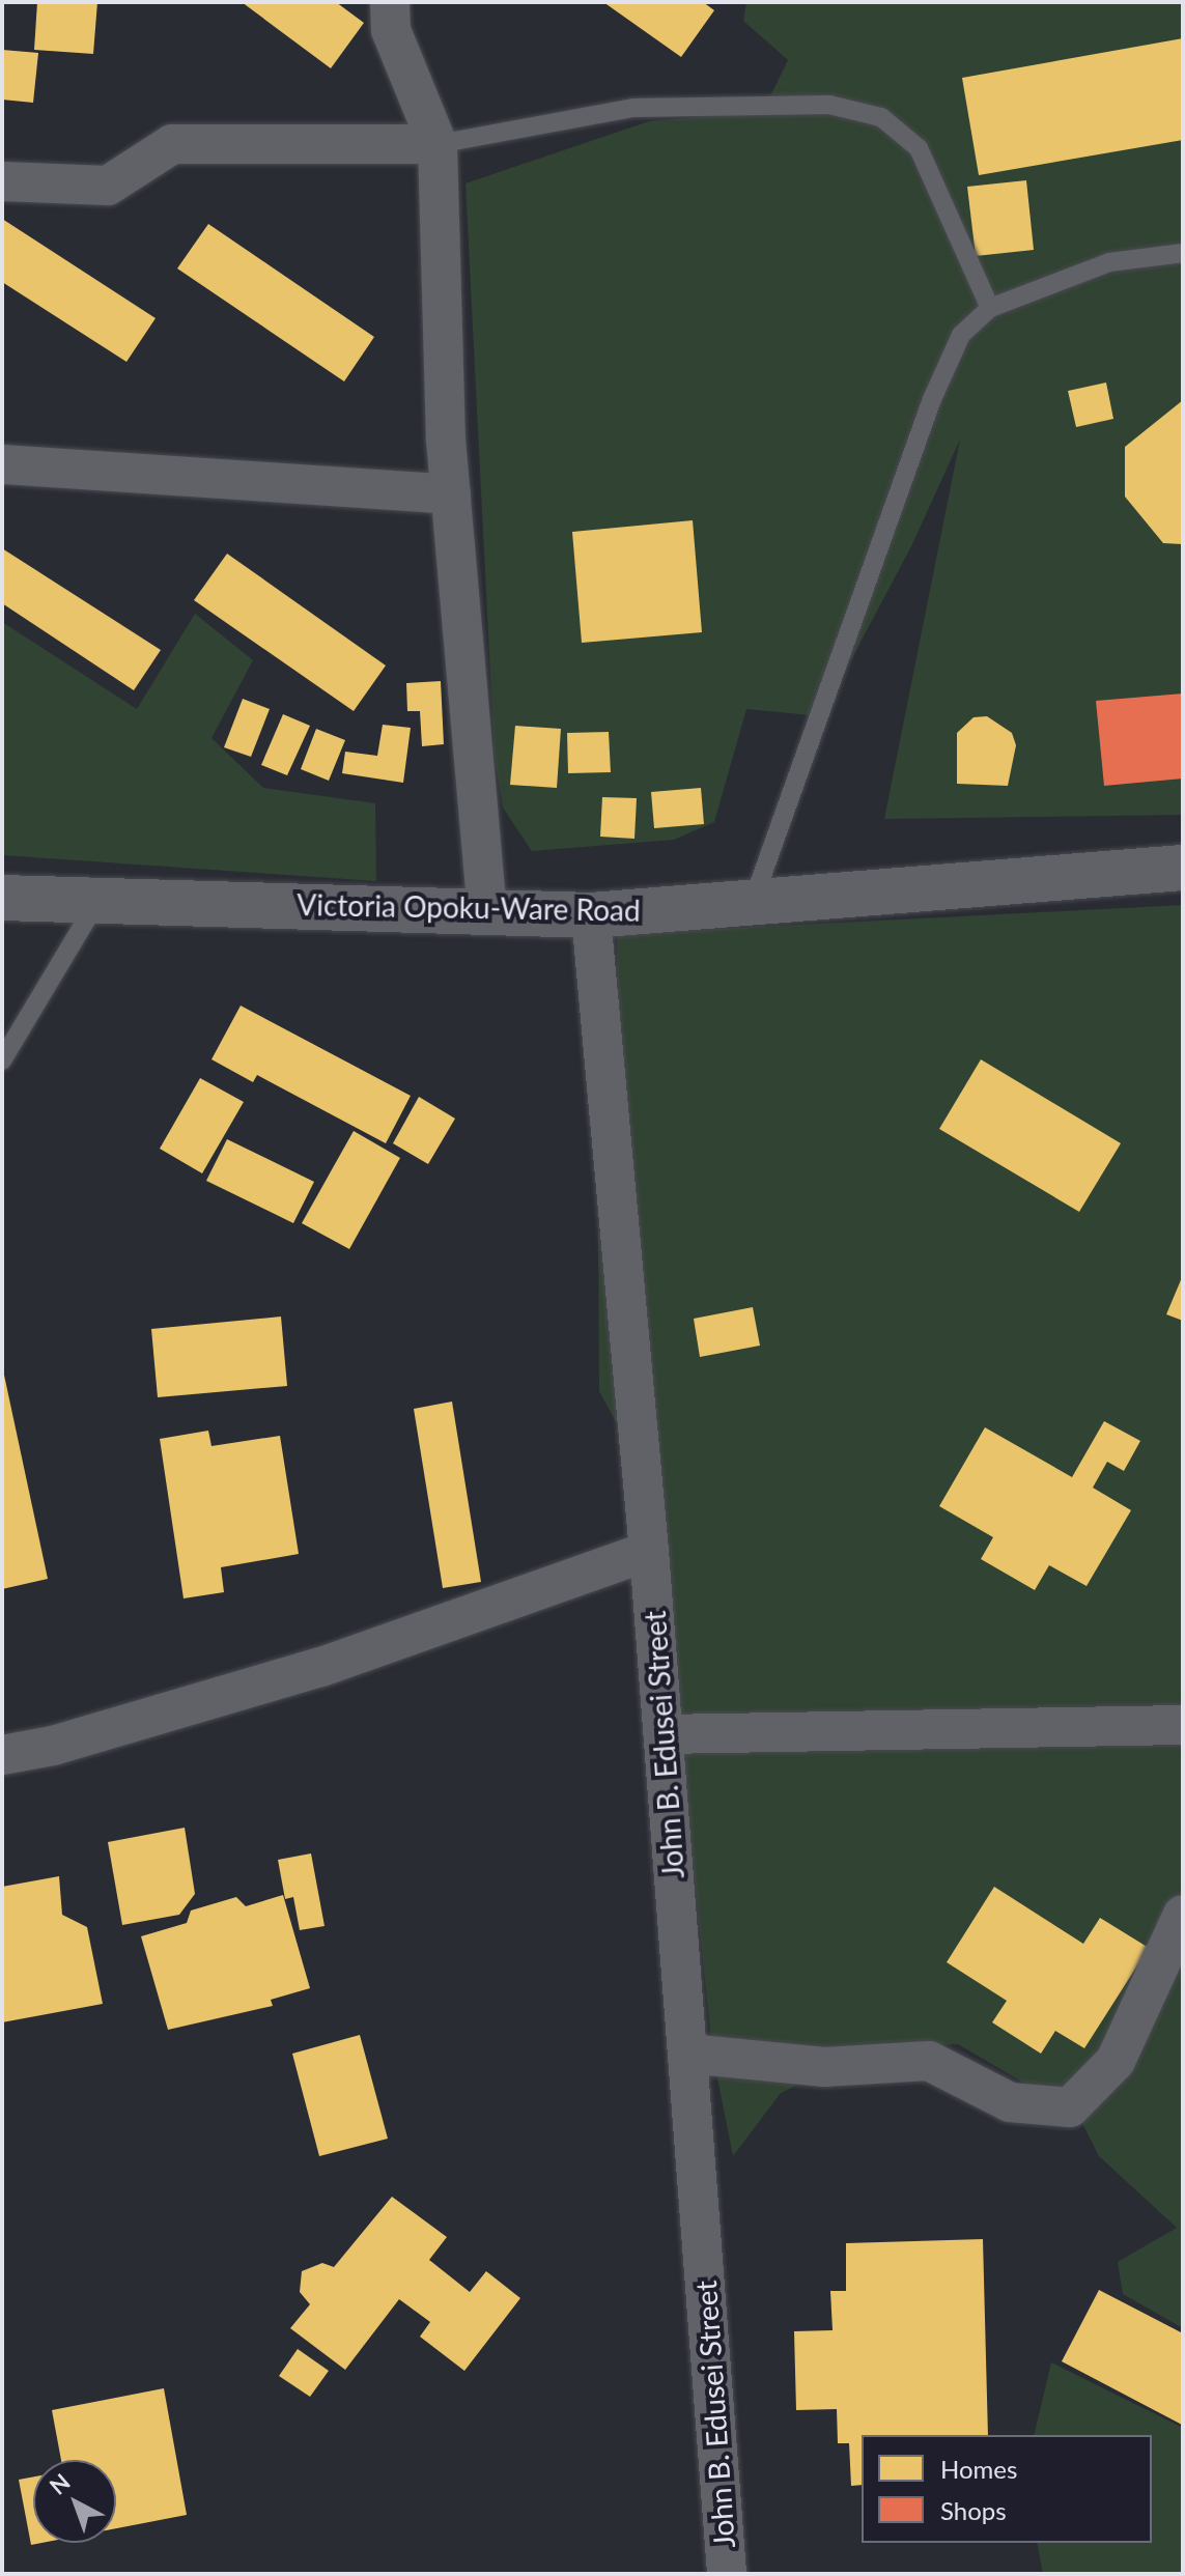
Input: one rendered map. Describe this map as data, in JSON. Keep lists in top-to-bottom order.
{
  "streets": {
    "main road": ["Victoria Opoku-Ware Road"],
    "street": ["John B. Edusei Street"]
  },
  "crossings": [
    ["Victoria Opoku-Ware Road", "John B. Edusei Street"]
  ],
  "legend": ["Homes", "Shops"],
  "north": "top left"
}
